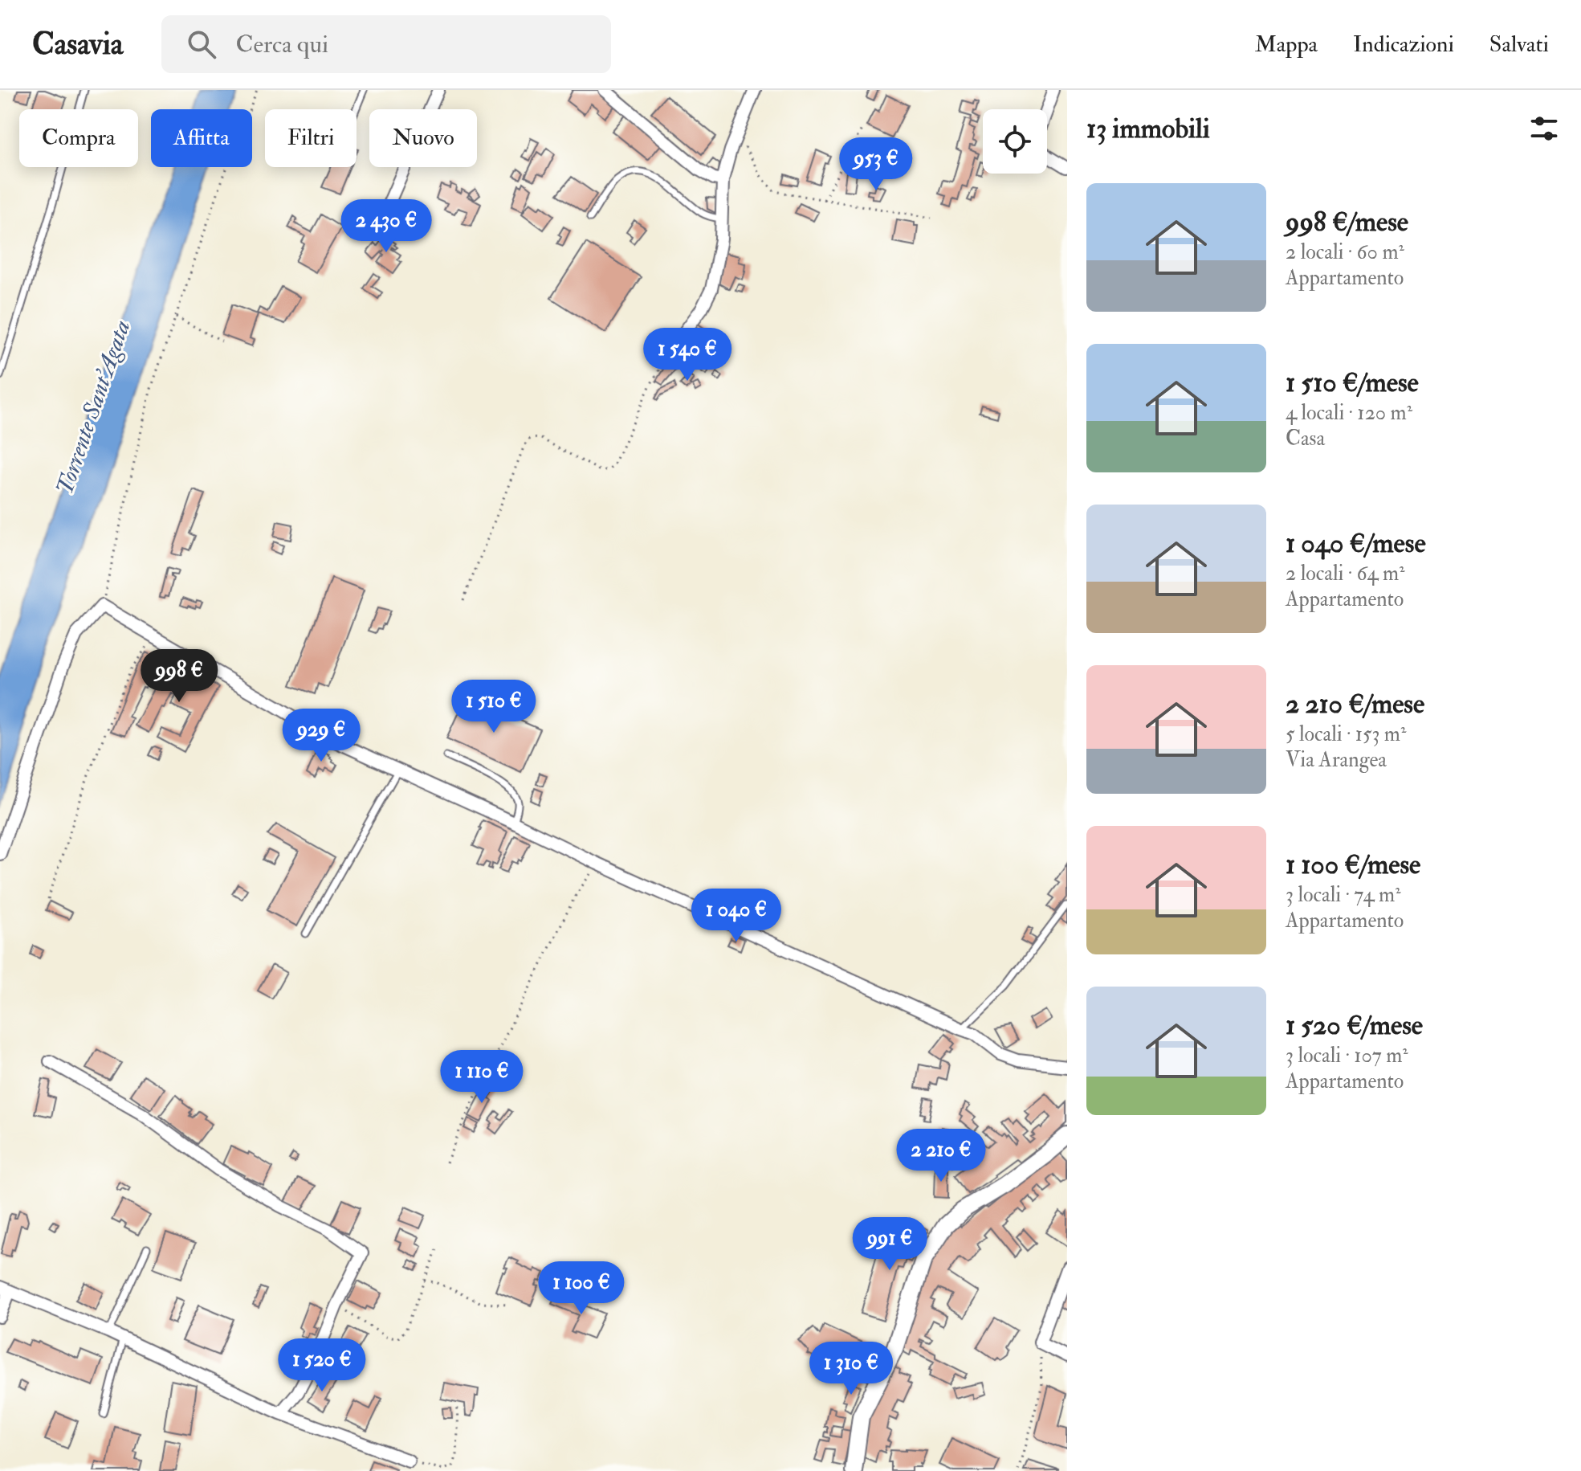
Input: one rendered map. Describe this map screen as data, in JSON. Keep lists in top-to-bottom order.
{
  "water": ["Torrente Sant'Agata"],
  "page": {
    "header": "Casavia",
    "search": "Cerca qui",
    "nav": ["Mappa", "Indicazioni", "Salvati"],
    "heading": "13 immobili",
    "chip": [
      "Compra",
      "Affitta",
      "Filtri",
      "Nuovo"
    ],
    "price": [
      "953 €",
      "2 430 €",
      "1 540 €",
      "998 €",
      "1 510 €",
      "929 €",
      "1 040 €",
      "1 110 €",
      "2 210 €",
      "991 €",
      "1 100 €",
      "1 520 €",
      "1 310 €"
    ],
    "list": [
      {
        "name": "998 €/mese",
        "note": "2 locali · 60 m² · Appartamento"
      },
      {
        "name": "1 510 €/mese",
        "note": "4 locali · 120 m² · Casa"
      },
      {
        "name": "1 040 €/mese",
        "note": "2 locali · 64 m² · Appartamento"
      },
      {
        "name": "2 210 €/mese",
        "note": "5 locali · 153 m² · Via Arangea"
      },
      {
        "name": "1 100 €/mese",
        "note": "3 locali · 74 m² · Appartamento"
      },
      {
        "name": "1 520 €/mese",
        "note": "3 locali · 107 m² · Appartamento"
      }
    ]
  }
}
